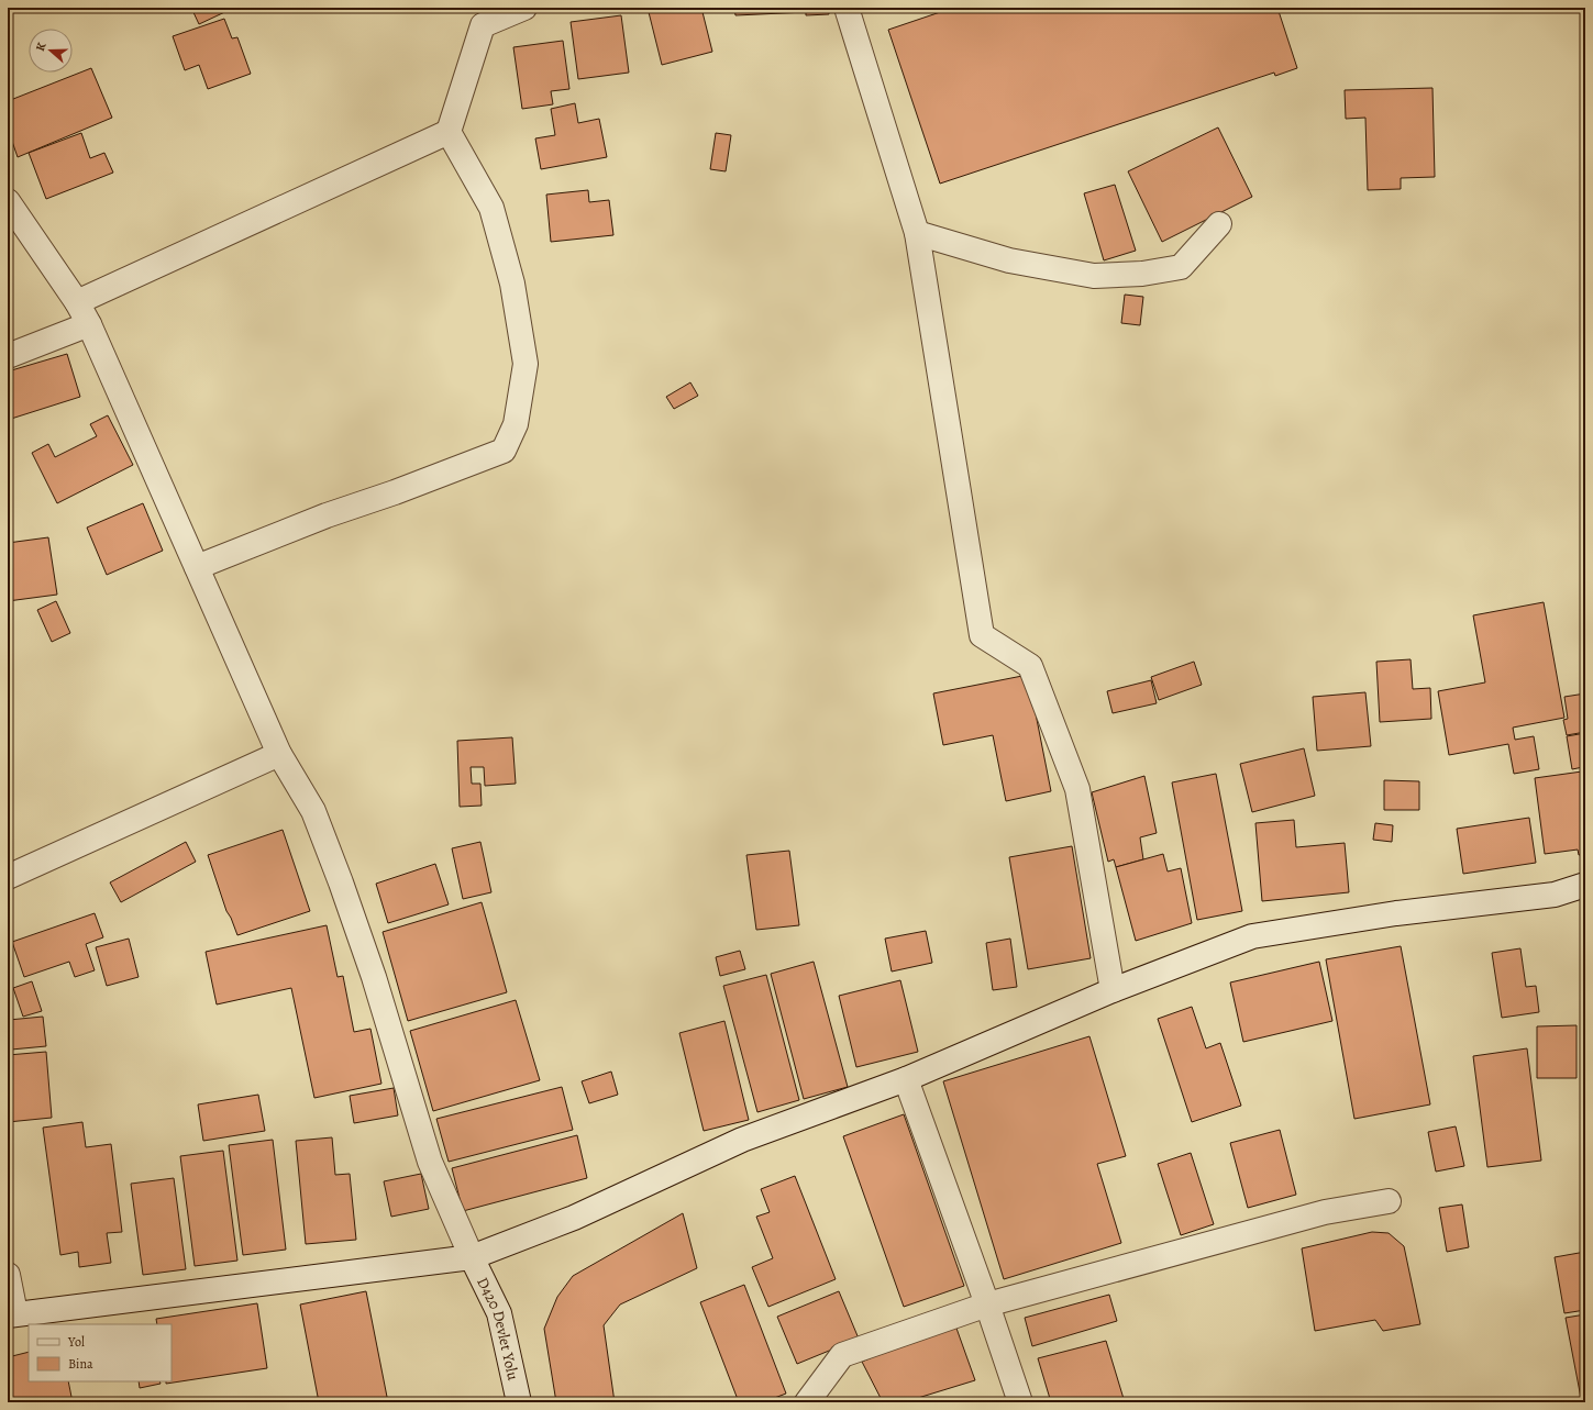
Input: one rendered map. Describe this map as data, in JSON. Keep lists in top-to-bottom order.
{
  "streets": {
    "street": ["D420 Devlet Yolu"]
  },
  "legend": ["Yol", "Bina"],
  "north": "left"
}
